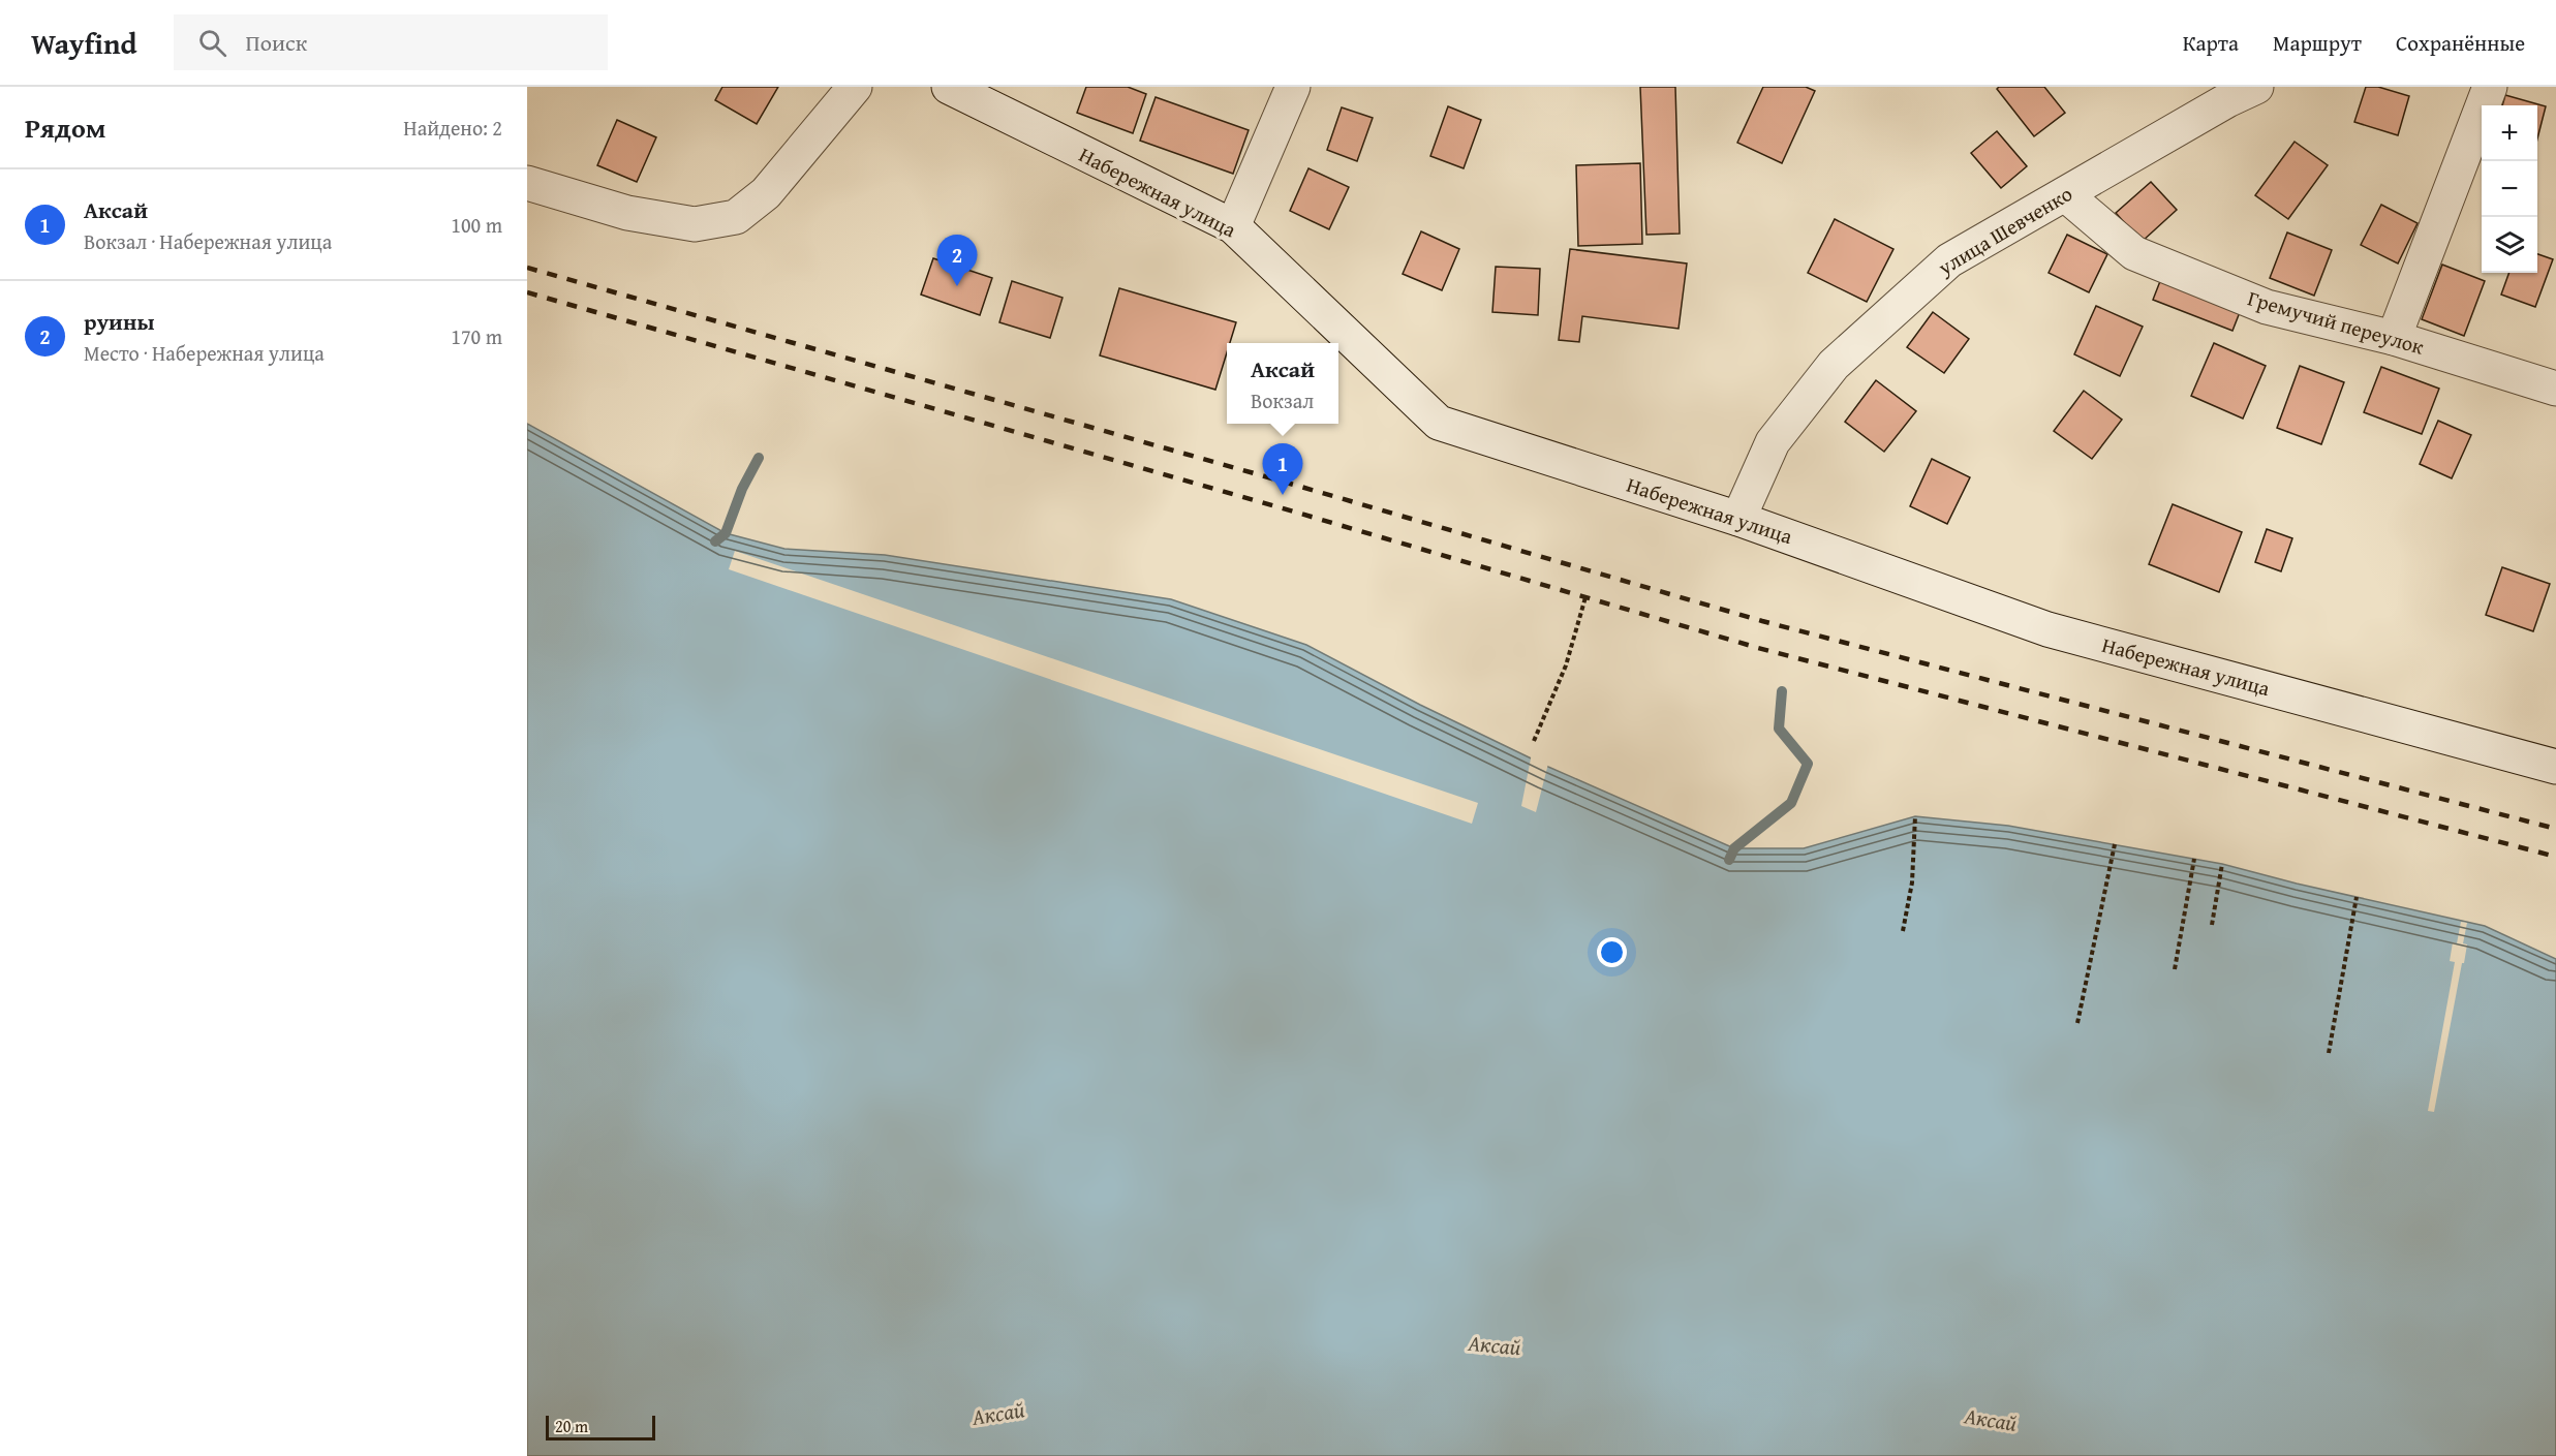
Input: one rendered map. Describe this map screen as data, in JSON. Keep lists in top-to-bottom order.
{
  "streets": {
    "street": ["Набережная улица", "улица Шевченко", "Гремучий переулок"]
  },
  "crossings": [
    ["Набережная улица", "улица Шевченко"],
    ["улица Шевченко", "Гремучий переулок"]
  ],
  "water": ["Аксай"],
  "scale_bar": "20 m",
  "page": {
    "header": "Wayfind",
    "search": "Поиск",
    "nav": ["Карта", "Маршрут", "Сохранённые"],
    "heading": ["Рядом", "Найдено: 2"],
    "map_buttons": ["+", "−"],
    "list": [
      {
        "mark": "1",
        "name": "Аксай",
        "note": "Вокзал · Набережная улица",
        "value": "100 m"
      },
      {
        "mark": "2",
        "name": "руины",
        "note": "Место · Набережная улица",
        "value": "170 m"
      }
    ],
    "pins": ["2", "1"],
    "popup": ["Аксай", "Вокзал"],
    "scale": "20 m"
  }
}
